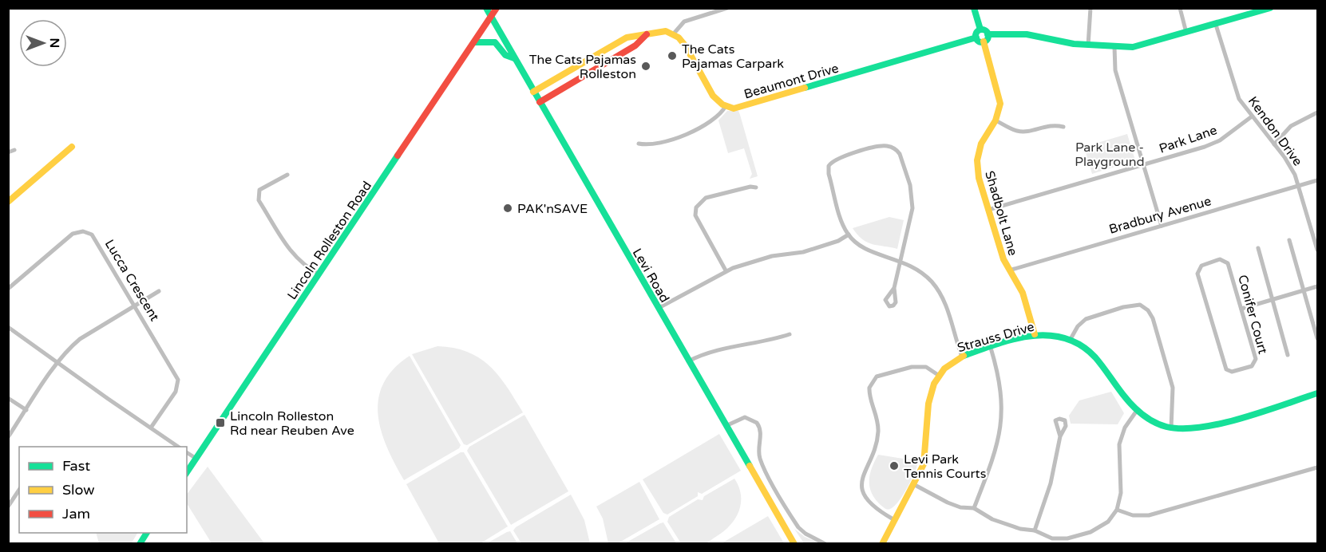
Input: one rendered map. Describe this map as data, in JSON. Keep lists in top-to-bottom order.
{
  "streets": {
    "street": [
      "Beaumont Drive",
      "Kendon Drive",
      "Park Lane",
      "Shadbolt Lane",
      "Bradbury Avenue",
      "Lincoln Rolleston Road",
      "Levi Road",
      "Lucca Crescent",
      "Conifer Court",
      "Strauss Drive"
    ]
  },
  "crossings": [
    ["Beaumont Drive", "Shadbolt Lane"],
    ["Kendon Drive", "Park Lane"],
    ["Kendon Drive", "Bradbury Avenue"],
    ["Park Lane", "Shadbolt Lane"],
    ["Shadbolt Lane", "Bradbury Avenue"],
    ["Shadbolt Lane", "Strauss Drive"],
    ["Lincoln Rolleston Road", "Levi Road"]
  ],
  "parks": ["Park Lane - Playground"],
  "places": {
    "other": [
      "The Cats Pajamas Carpark",
      "The Cats Pajamas Rolleston",
      "PAK'nSAVE",
      "Levi Park Tennis Courts"
    ],
    "transit": ["Lincoln Rolleston Rd near Reuben Ave"]
  },
  "legend": ["Fast", "Slow", "Jam"],
  "north": "right"
}
